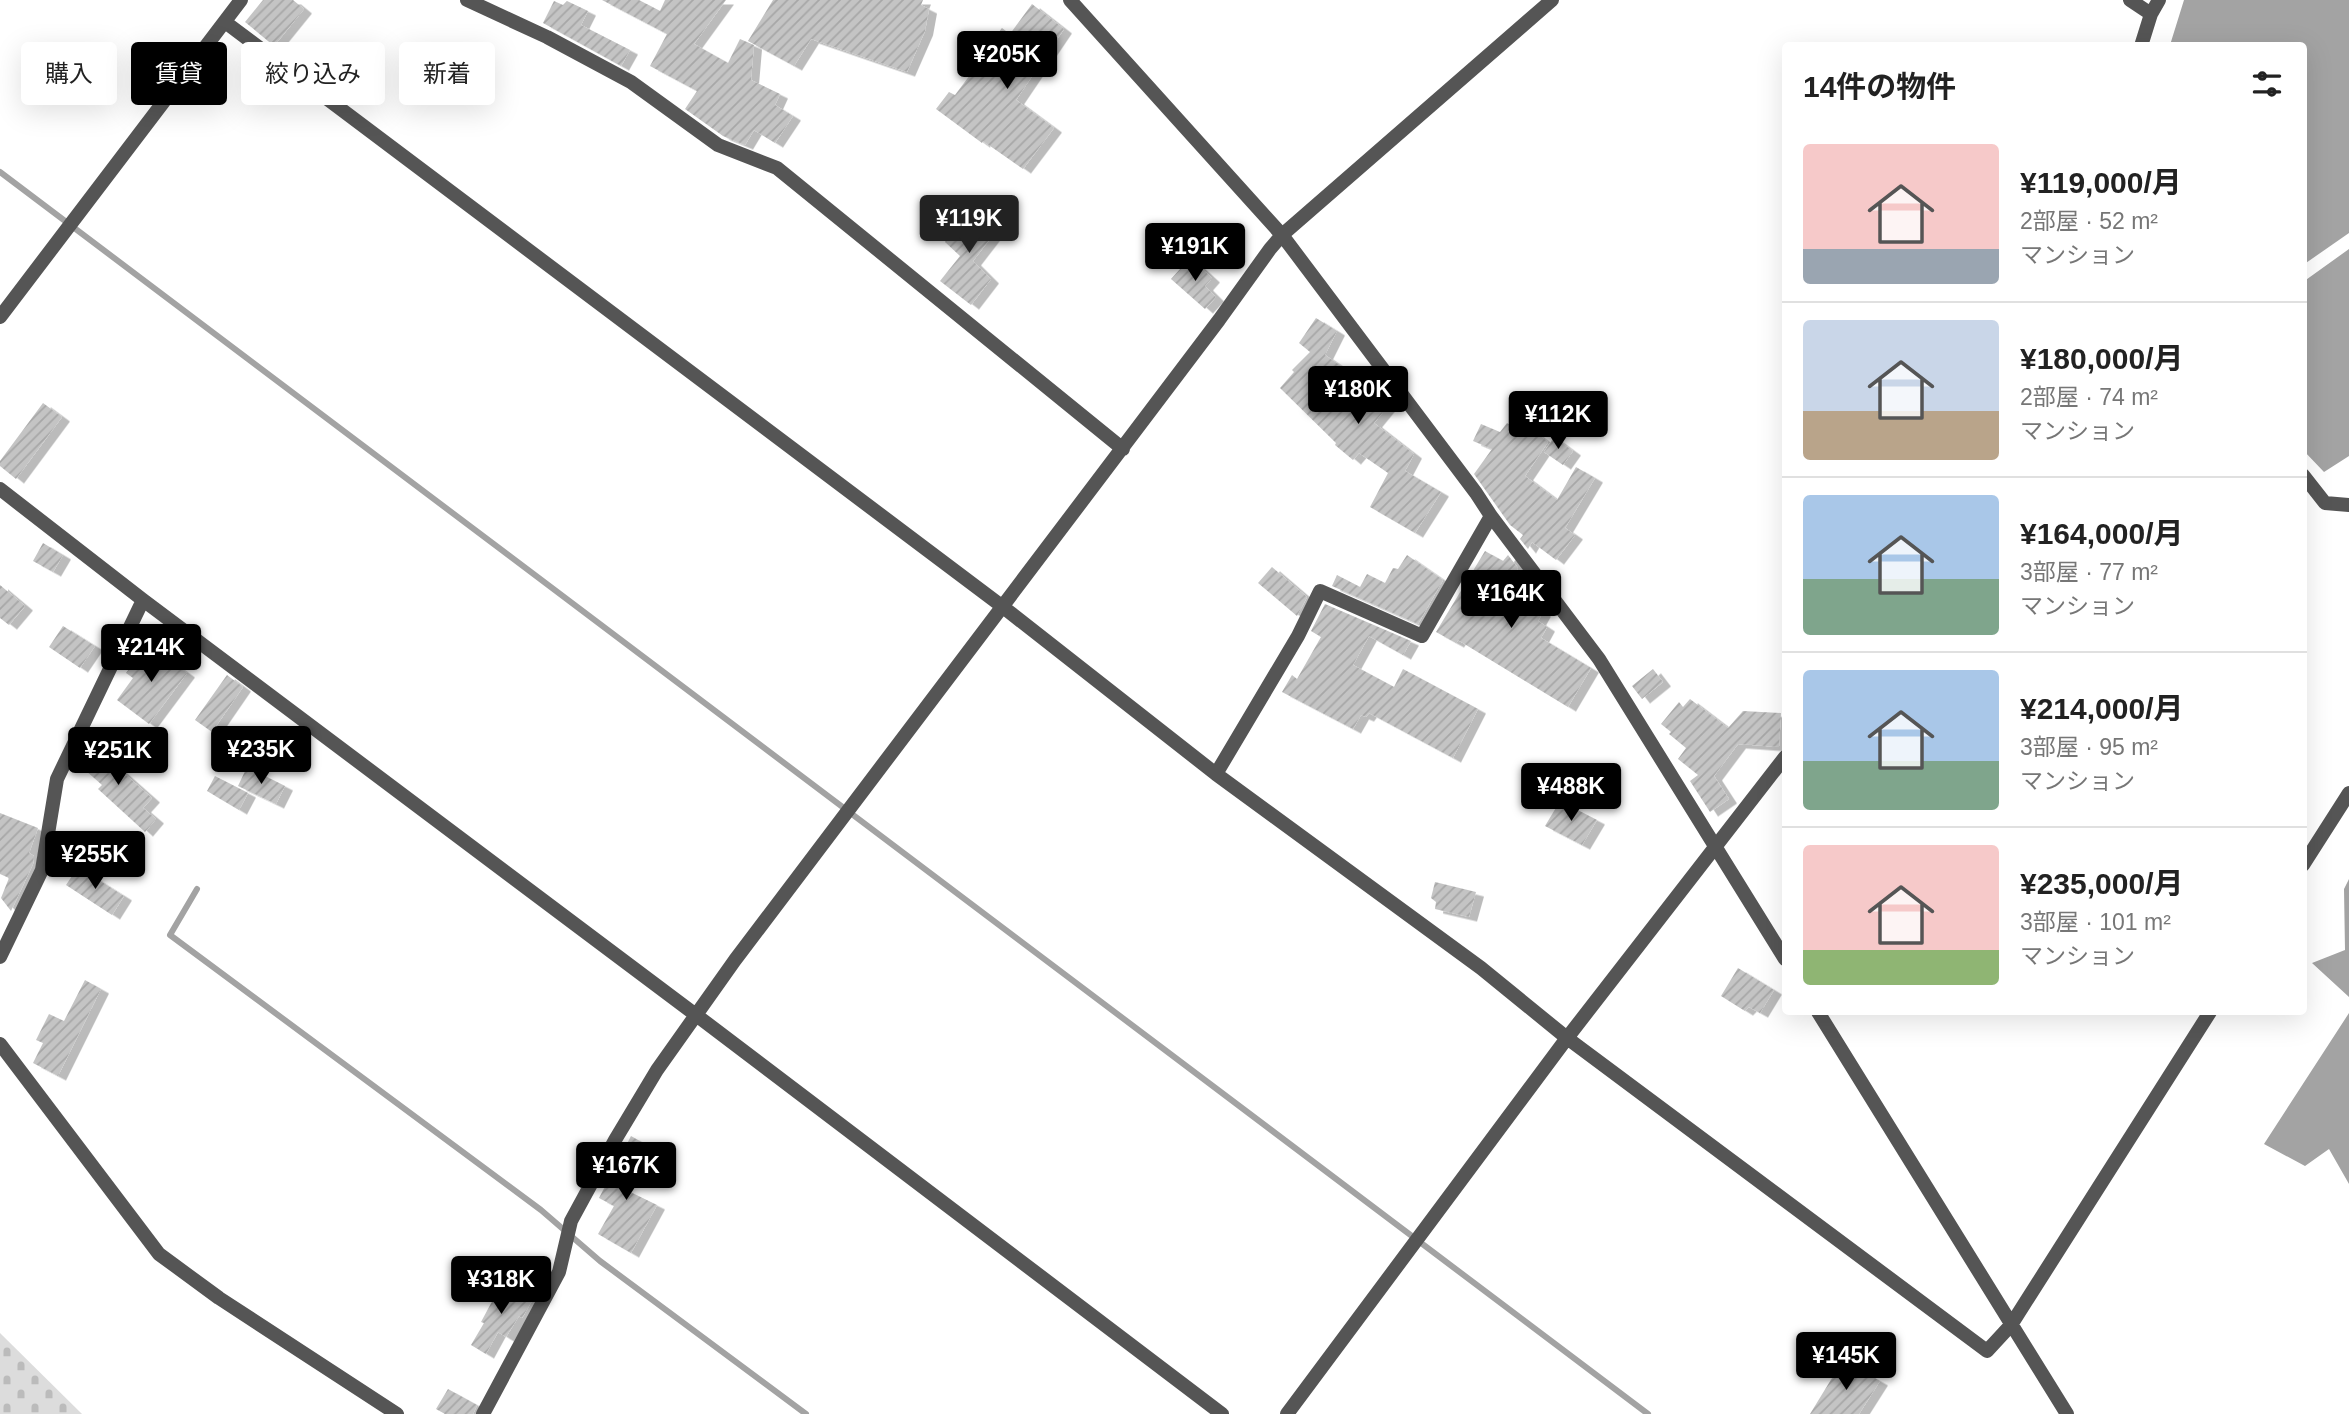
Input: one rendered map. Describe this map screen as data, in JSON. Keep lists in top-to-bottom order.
{
  "page": {
    "price": [
      "¥205K",
      "¥119K",
      "¥191K",
      "¥180K",
      "¥112K",
      "¥164K",
      "¥214K",
      "¥235K",
      "¥251K",
      "¥488K",
      "¥255K",
      "¥167K",
      "¥318K",
      "¥145K"
    ],
    "chip": [
      "購入",
      "賃貸",
      "絞り込み",
      "新着"
    ],
    "heading": "14件の物件",
    "list": [
      {
        "name": "¥119,000/月",
        "note": "2部屋 · 52 m² · マンション"
      },
      {
        "name": "¥180,000/月",
        "note": "2部屋 · 74 m² · マンション"
      },
      {
        "name": "¥164,000/月",
        "note": "3部屋 · 77 m² · マンション"
      },
      {
        "name": "¥214,000/月",
        "note": "3部屋 · 95 m² · マンション"
      },
      {
        "name": "¥235,000/月",
        "note": "3部屋 · 101 m² · マンション"
      }
    ]
  }
}
